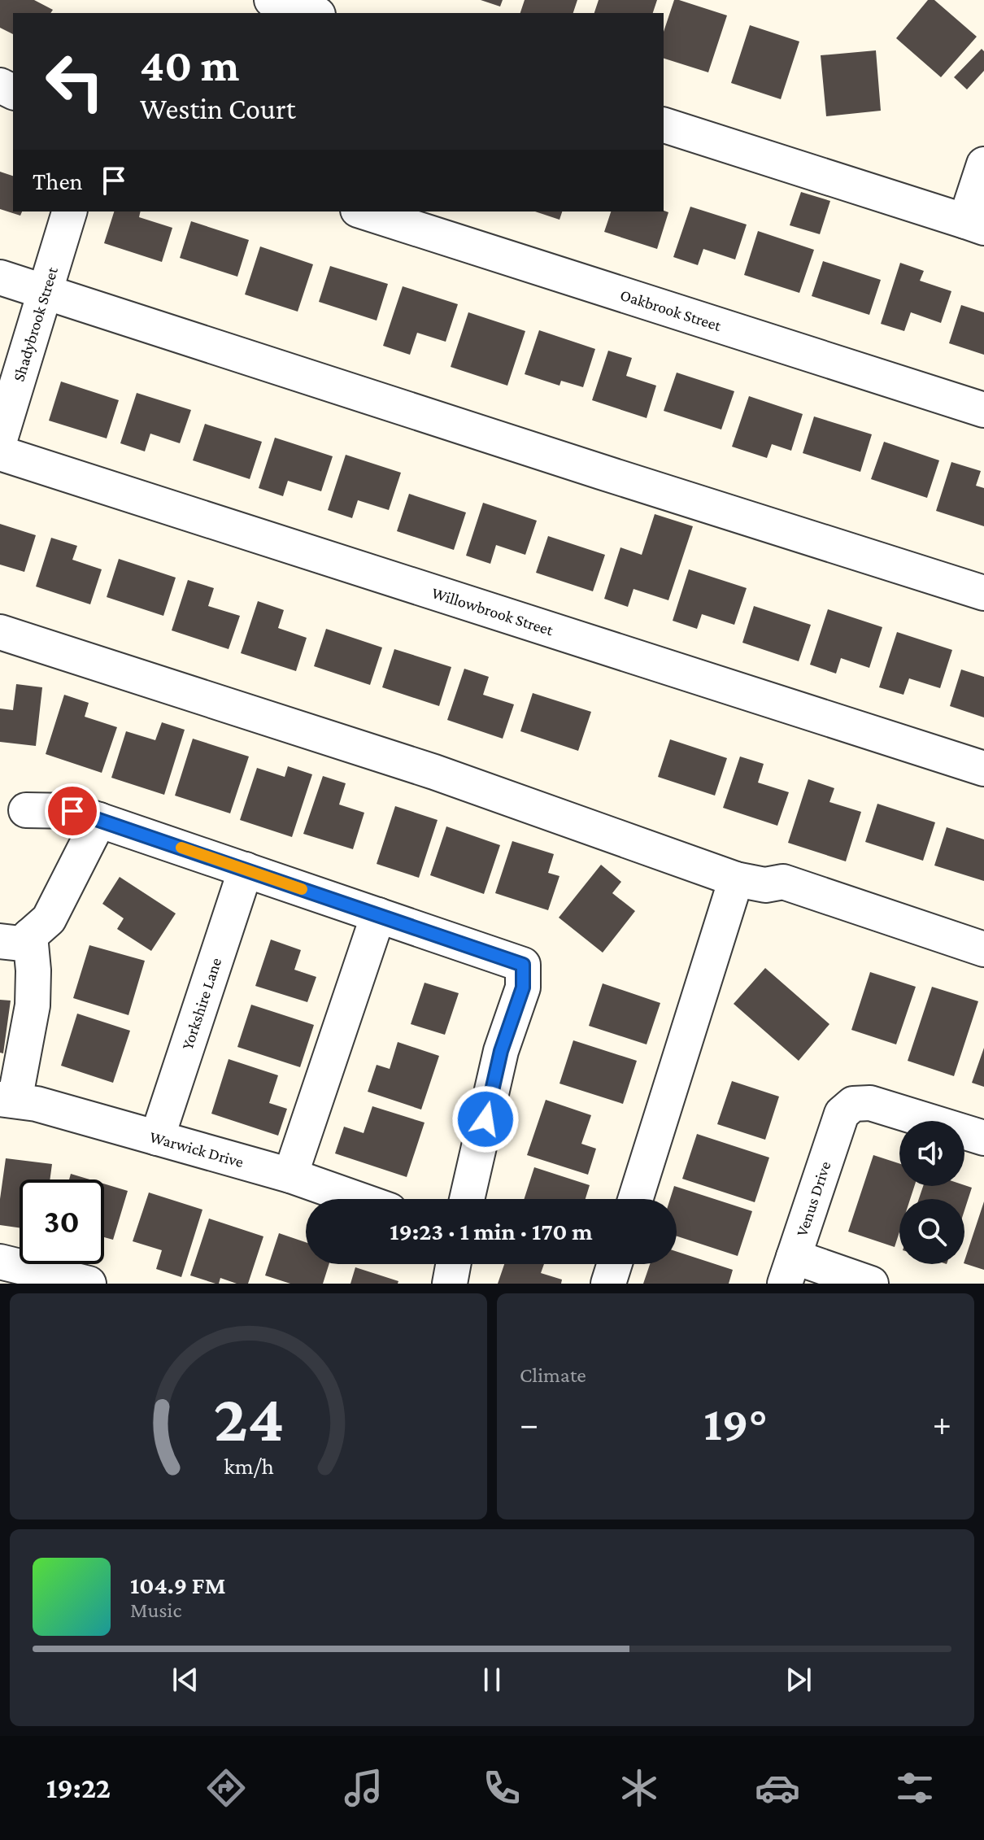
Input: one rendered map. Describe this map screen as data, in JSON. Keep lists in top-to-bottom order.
{
  "streets": {
    "street": [
      "Oakbrook Street",
      "Shadybrook Street",
      "Willowbrook Street",
      "Yorkshire Lane",
      "Warwick Drive",
      "Venus Drive"
    ]
  },
  "crossings": [
    ["Yorkshire Lane", "Warwick Drive"]
  ],
  "page": {
    "turn": ["40 m", "Westin Court"],
    "then": "Then",
    "limit": "30",
    "trip": "19:23 · 1 min · 170 m",
    "tile": "Climate",
    "heat": ["−", "19°", "+"],
    "song": ["104.9 FM", "Music"],
    "tabs": "19:22",
    "gauge": ["24", "km/h"]
  }
}
